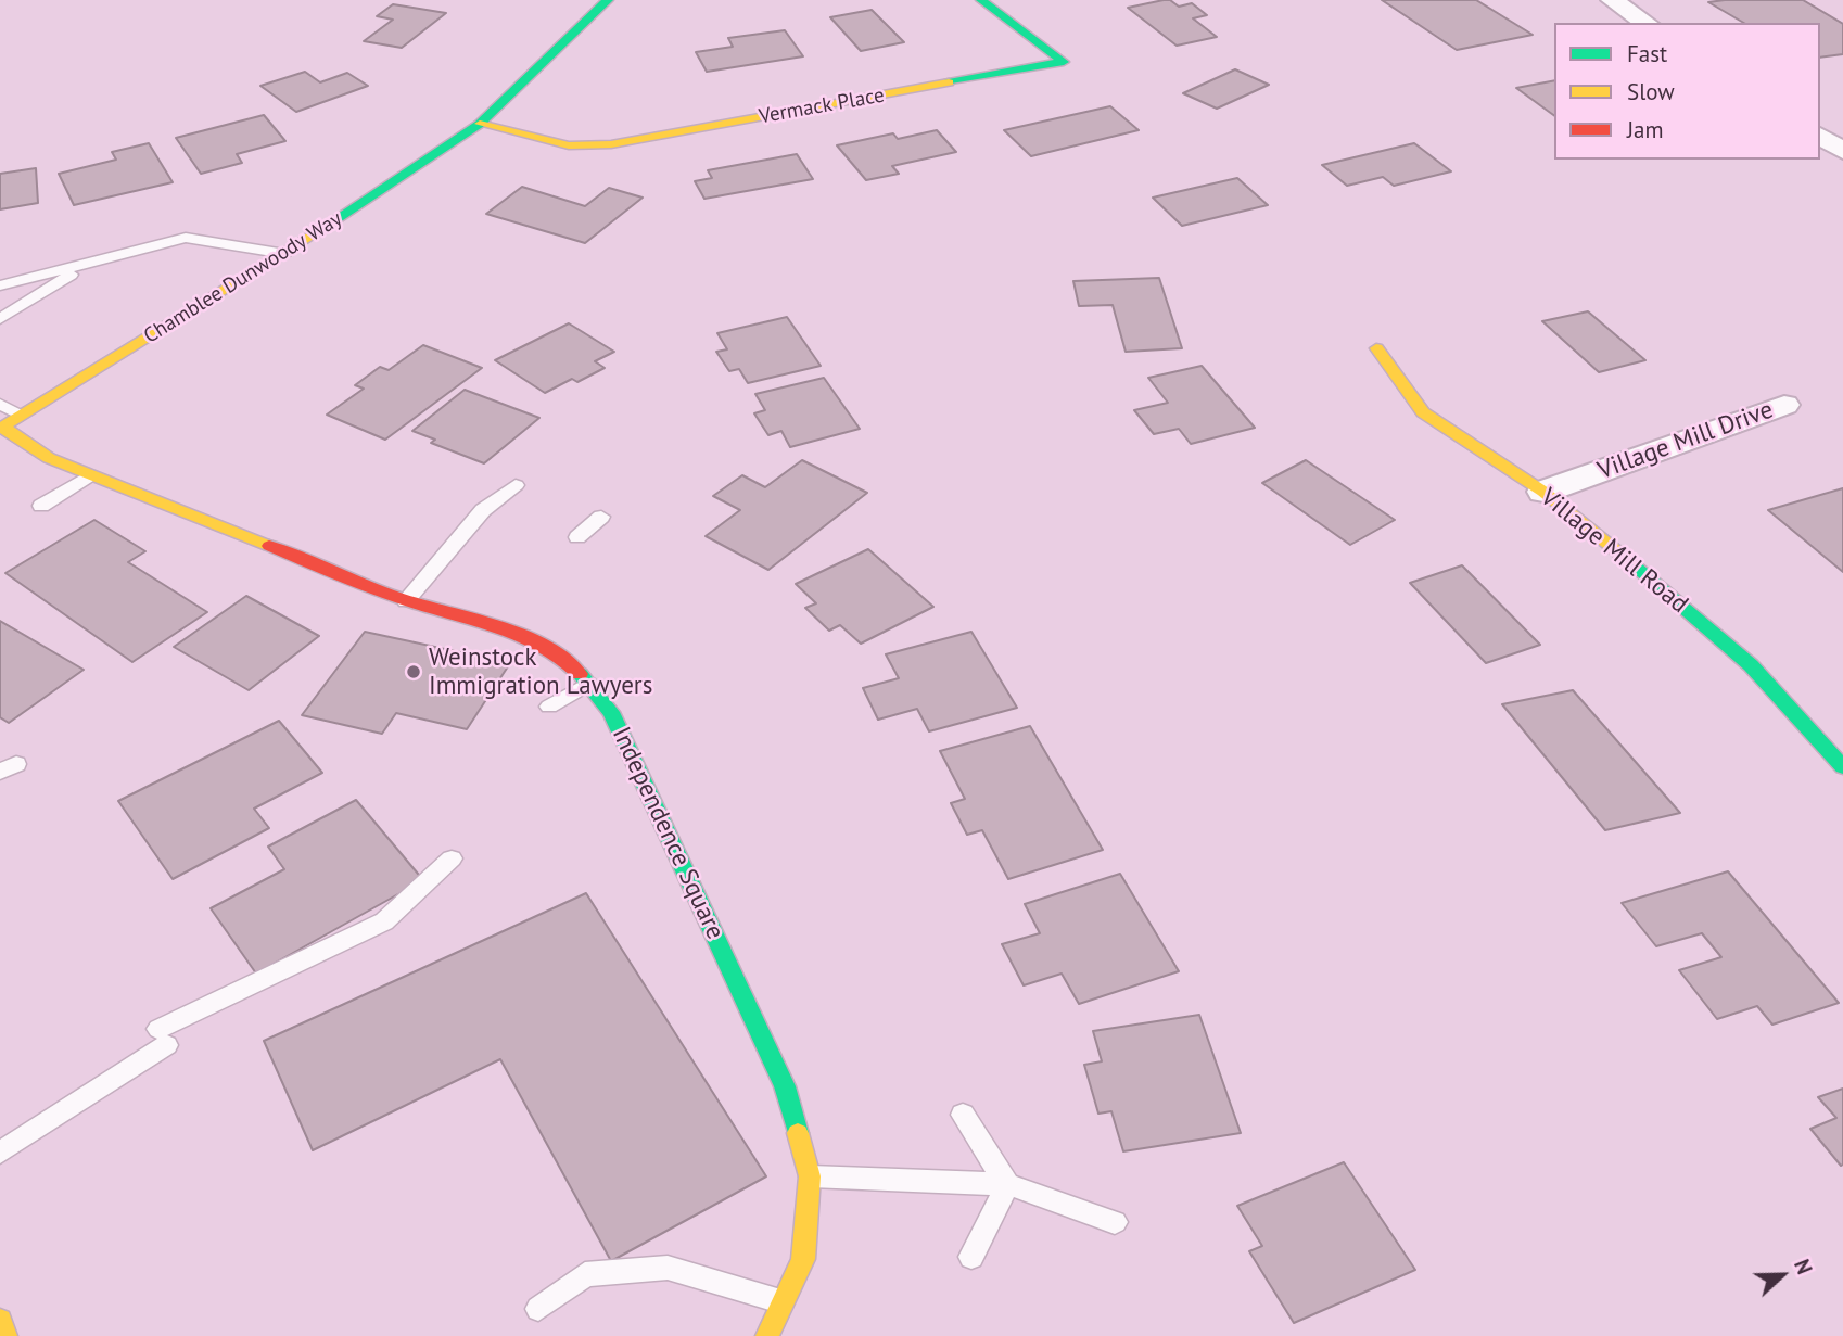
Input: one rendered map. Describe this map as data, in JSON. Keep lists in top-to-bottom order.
{
  "streets": {
    "street": [
      "Vermack Place",
      "Chamblee Dunwoody Way",
      "Village Mill Drive",
      "Village Mill Road",
      "Independence Square"
    ]
  },
  "crossings": [
    ["Vermack Place", "Chamblee Dunwoody Way"],
    ["Chamblee Dunwoody Way", "Independence Square"],
    ["Village Mill Drive", "Village Mill Road"]
  ],
  "places": ["Weinstock Immigration Lawyers"],
  "legend": ["Fast", "Slow", "Jam"],
  "north": "right"
}
